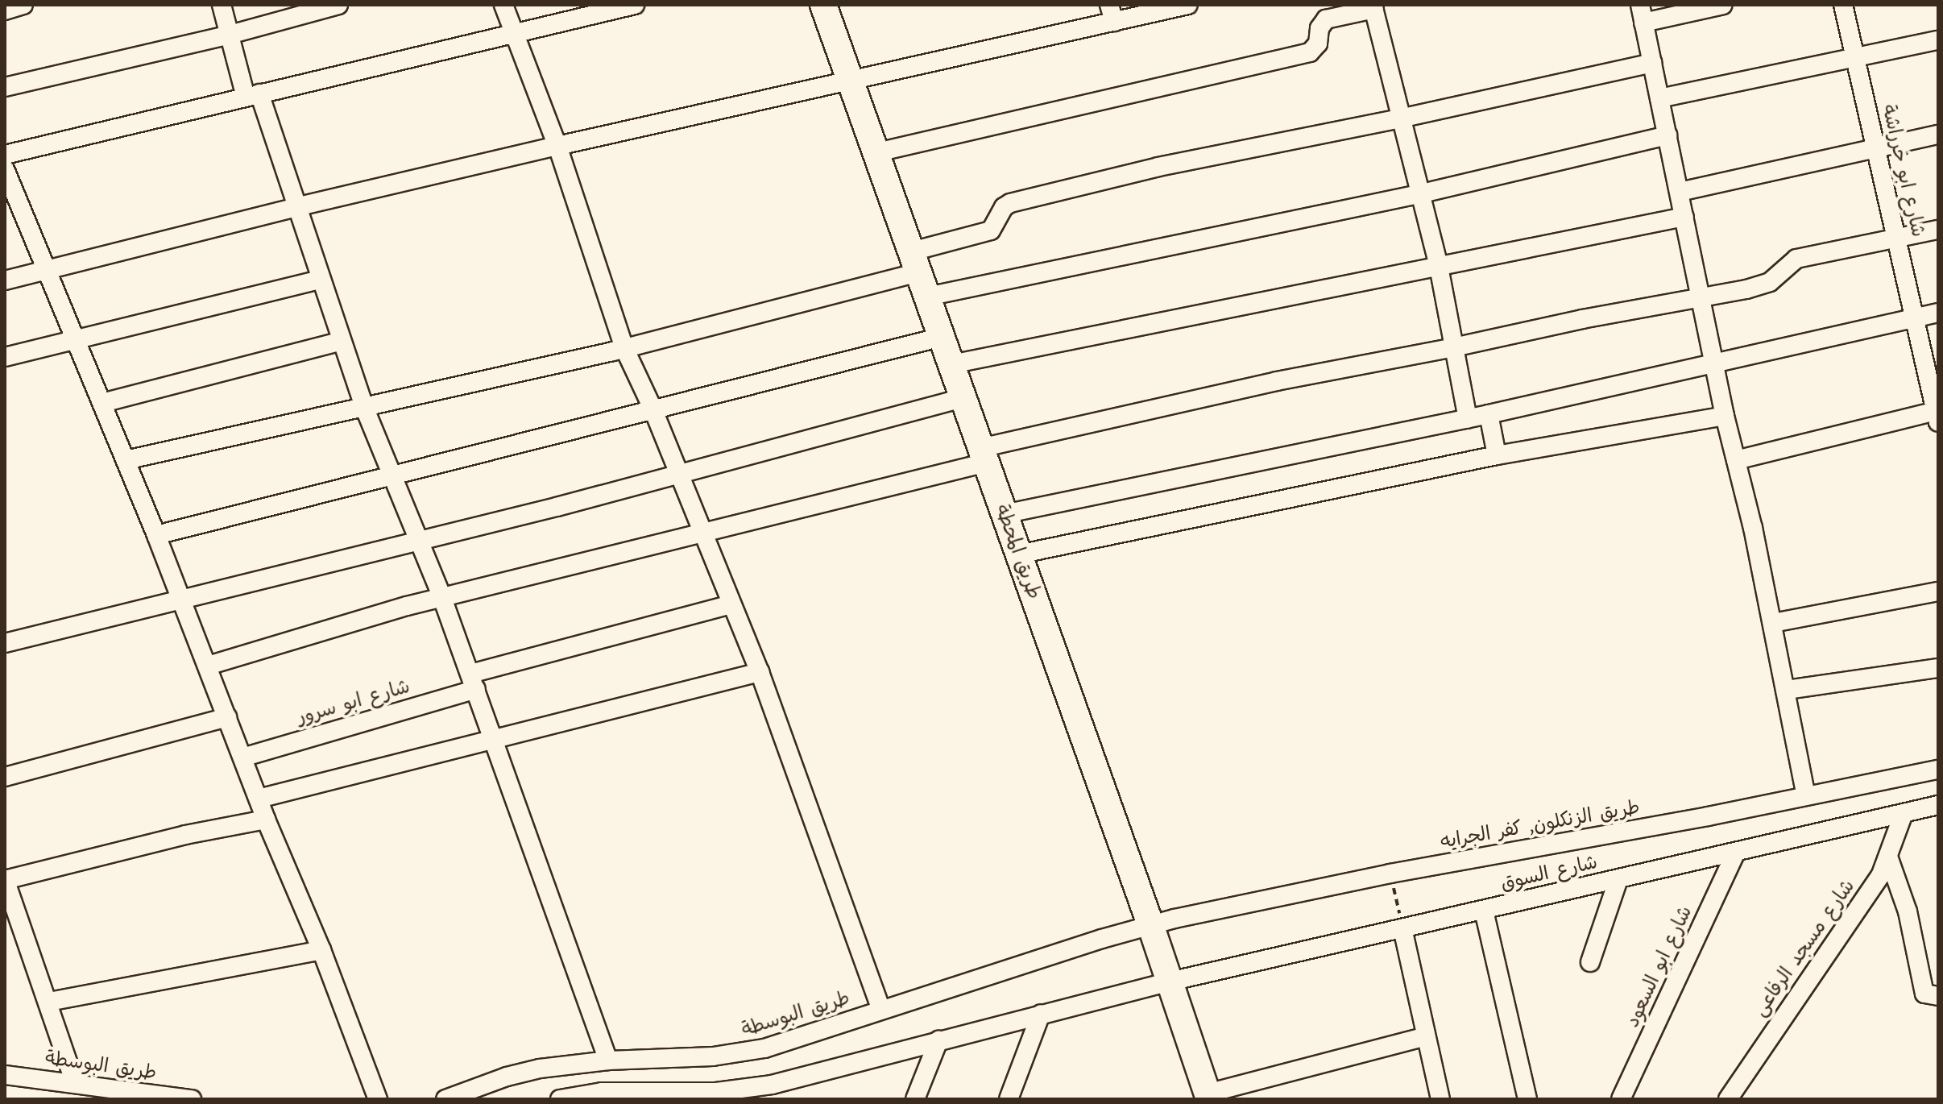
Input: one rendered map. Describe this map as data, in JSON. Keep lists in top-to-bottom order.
{
  "streets": {
    "street": [
      "شارع ابو خرراشة",
      "طريق المحطة",
      "شارع ابو سرور",
      "طريق الزنكلون, كفر الجرايه",
      "شارع السوق",
      "شارع مسجد الرفاعى",
      "شارع ابو السعود",
      "طريق البوسطة"
    ]
  },
  "crossings": [
    ["طريق المحطة", "طريق الزنكلون, كفر الجرايه"],
    ["طريق المحطة", "شارع السوق"],
    ["طريق المحطة", "طريق البوسطة"],
    ["طريق الزنكلون, كفر الجرايه", "شارع السوق"],
    ["طريق الزنكلون, كفر الجرايه", "طريق البوسطة"],
    ["شارع السوق", "شارع مسجد الرفاعى"],
    ["شارع السوق", "شارع ابو السعود"],
    ["شارع السوق", "طريق البوسطة"]
  ]
}
